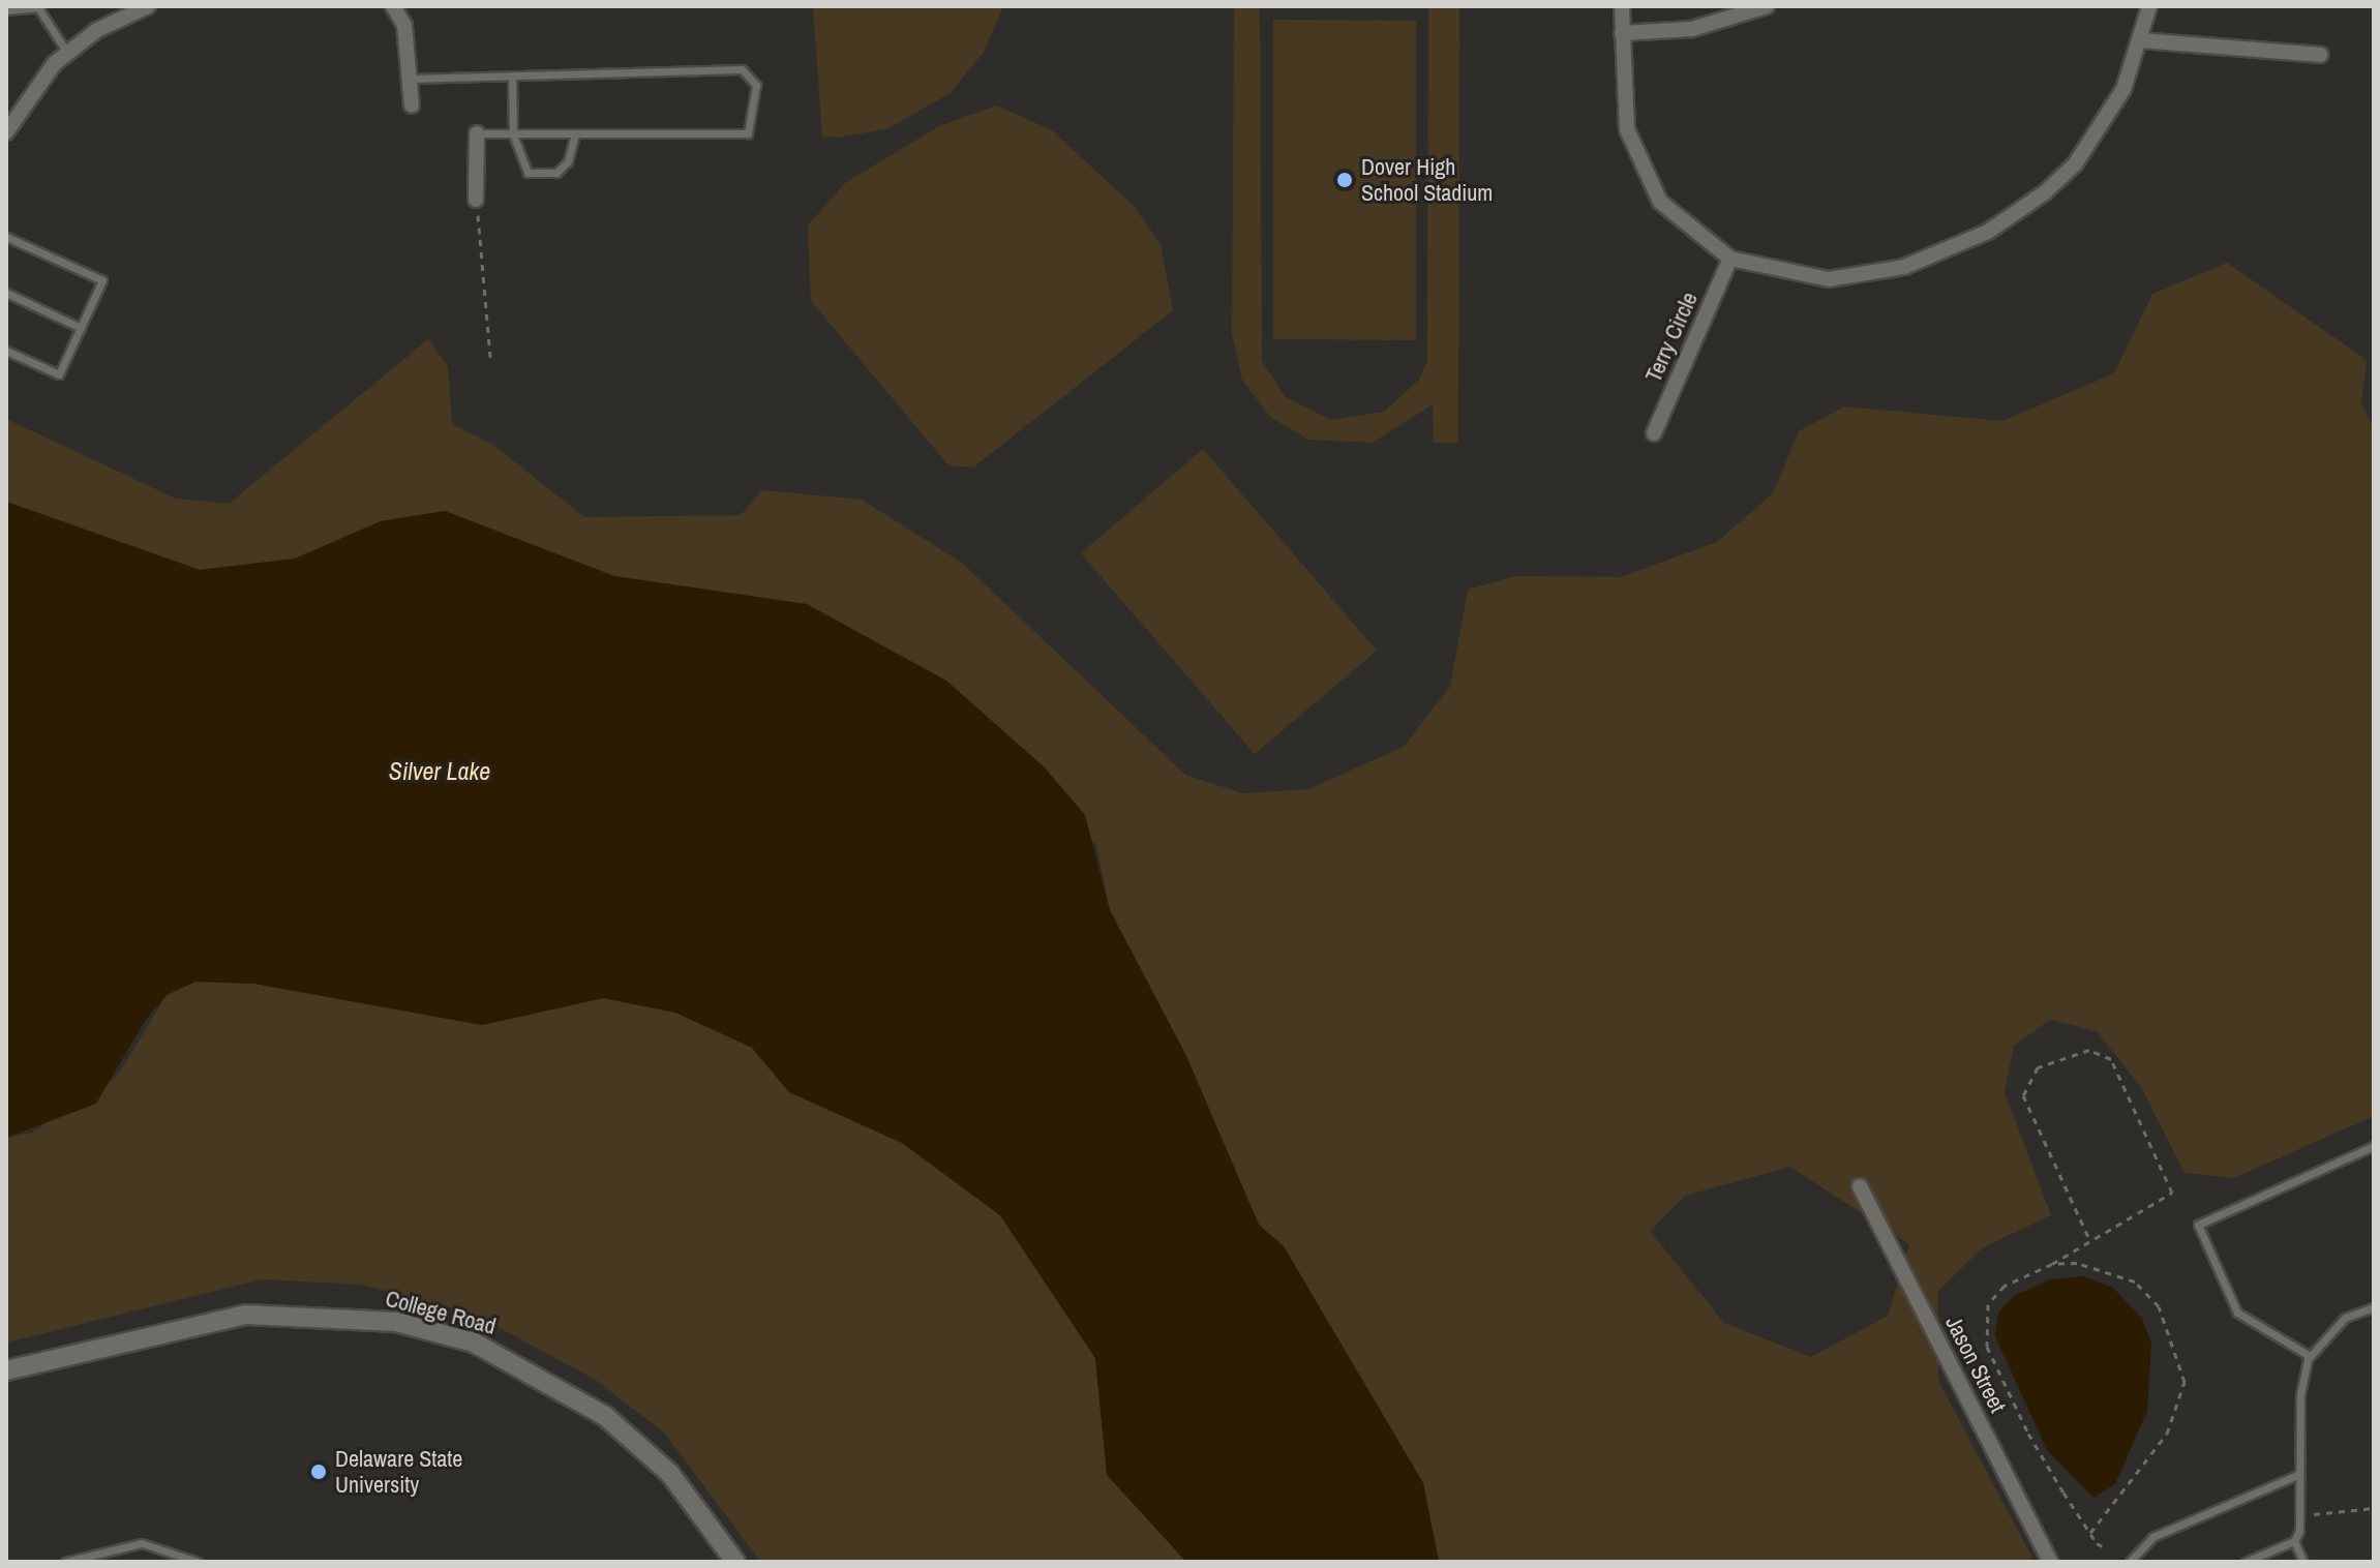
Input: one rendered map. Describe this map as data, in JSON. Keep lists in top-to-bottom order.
{
  "streets": {
    "street": ["Terry Circle", "College Road", "Jason Street"]
  },
  "water": ["Silver Lake"],
  "places": ["Dover High School Stadium", "Delaware State University"]
}
